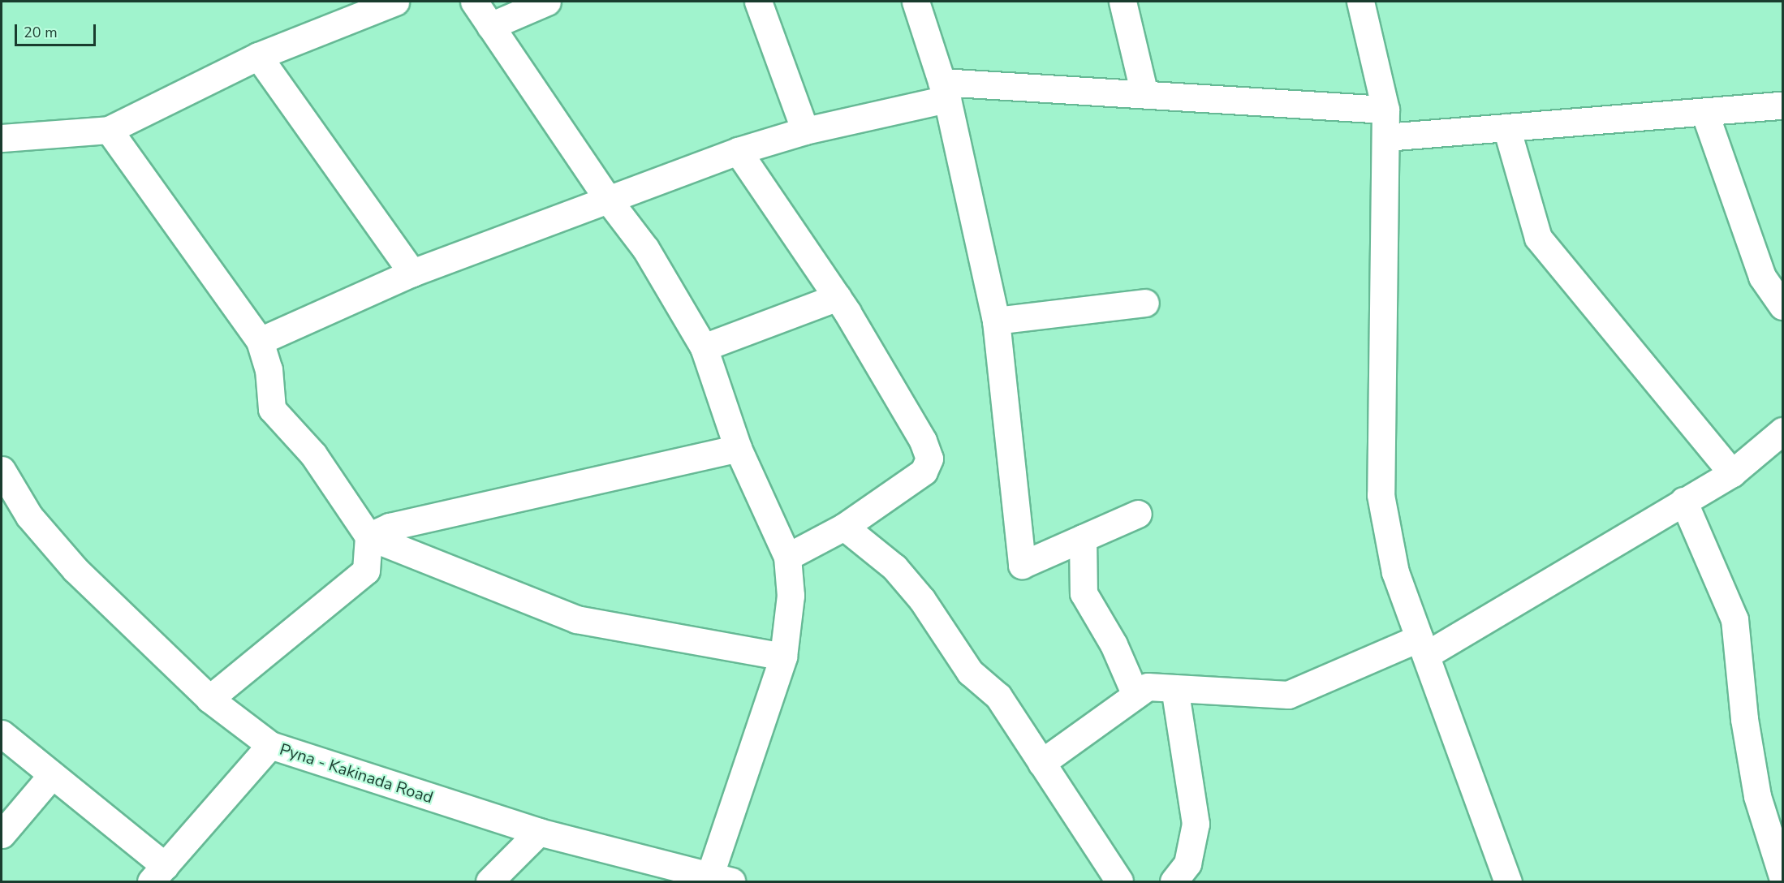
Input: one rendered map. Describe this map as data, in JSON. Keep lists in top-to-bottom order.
{
  "streets": {
    "street": ["Pyna - Kakinada Road"]
  },
  "scale_bar": "20 m"
}
